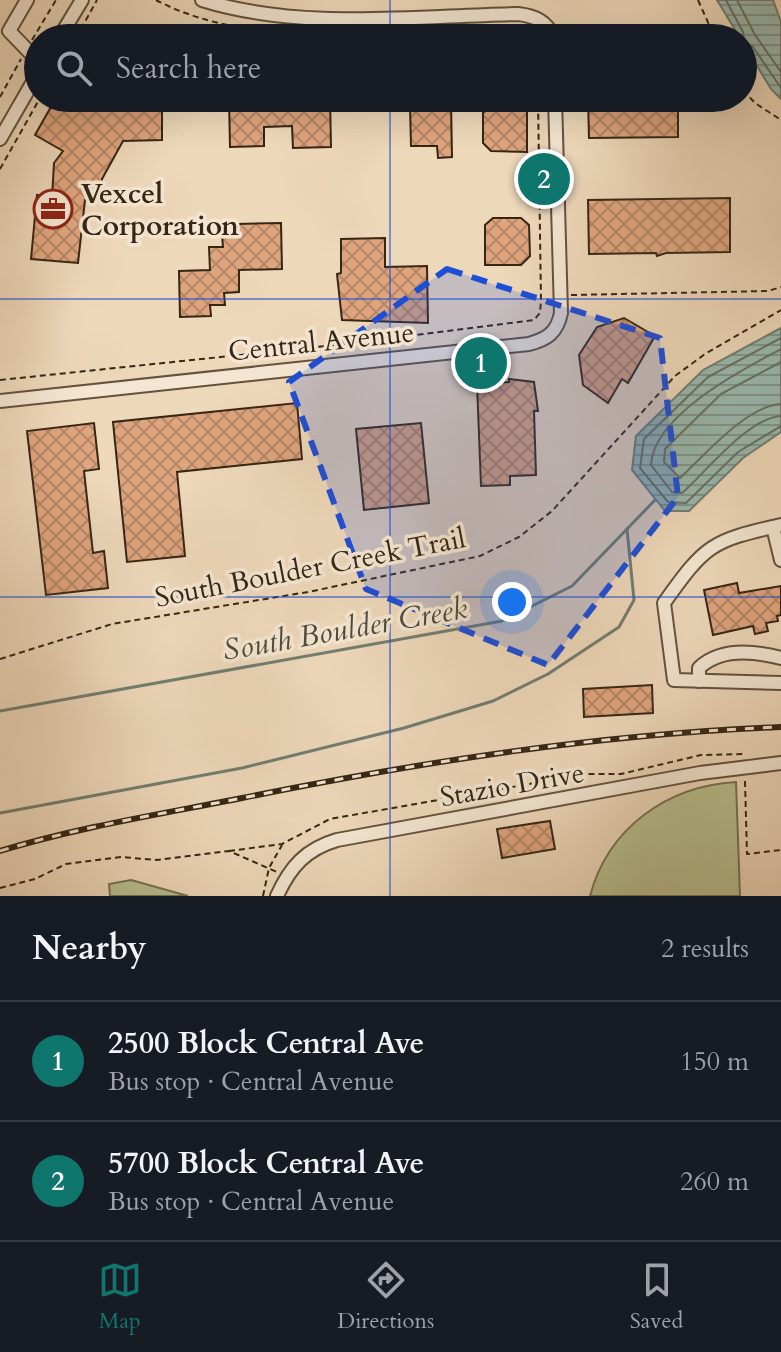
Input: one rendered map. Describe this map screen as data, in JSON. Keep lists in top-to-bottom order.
{
  "streets": {
    "street": ["Central Avenue", "Stazio Drive"],
    "path": ["South Boulder Creek Trail"]
  },
  "water": ["South Boulder Creek"],
  "places": {
    "office": ["Vexcel Corporation"]
  },
  "page": {
    "search": "Search here",
    "pins": ["2", "1"],
    "heading": ["Nearby", "2 results"],
    "list": [
      {
        "mark": "1",
        "name": "2500 Block Central Ave",
        "note": "Bus stop · Central Avenue",
        "value": "150 m"
      },
      {
        "mark": "2",
        "name": "5700 Block Central Ave",
        "note": "Bus stop · Central Avenue",
        "value": "260 m"
      }
    ],
    "nav": ["Map", "Directions", "Saved"]
  }
}
